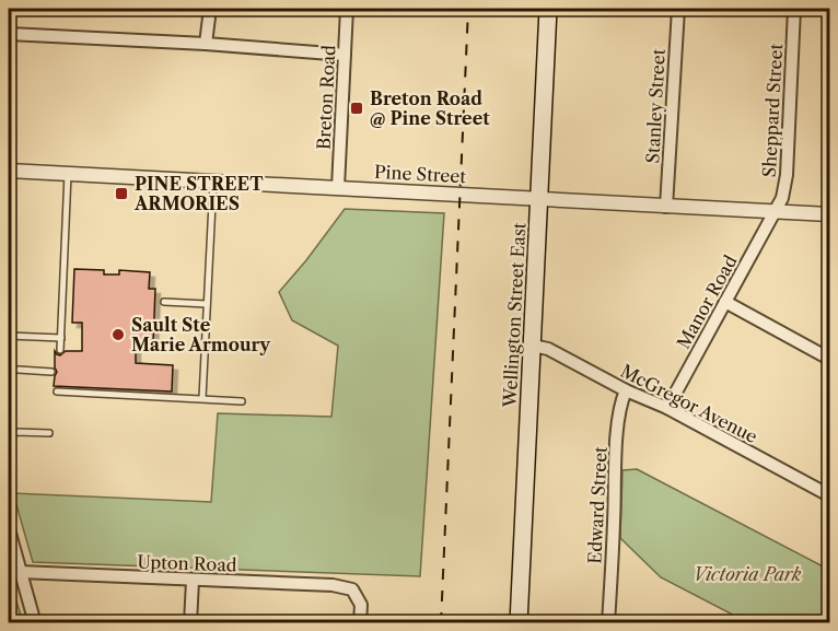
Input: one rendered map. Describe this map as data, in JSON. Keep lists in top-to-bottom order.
{
  "streets": {
    "main road": ["Wellington Street East"],
    "street": [
      "Breton Road",
      "Stanley Street",
      "Sheppard Street",
      "Pine Street",
      "Manor Road",
      "McGregor Avenue",
      "Edward Street",
      "Upton Road"
    ]
  },
  "crossings": [
    ["Breton Road", "Pine Street"],
    ["Stanley Street", "Pine Street"],
    ["Sheppard Street", "Pine Street"],
    ["Sheppard Street", "Manor Road"],
    ["Pine Street", "Manor Road"],
    ["Pine Street", "Wellington Street East"],
    ["Manor Road", "McGregor Avenue"],
    ["Wellington Street East", "McGregor Avenue"],
    ["McGregor Avenue", "Edward Street"]
  ],
  "parks": ["Victoria Park"],
  "places": {
    "transit": ["Breton Road @ Pine Street", "PINE STREET ARMORIES"],
    "other": ["Sault Ste Marie Armoury"]
  }
}
